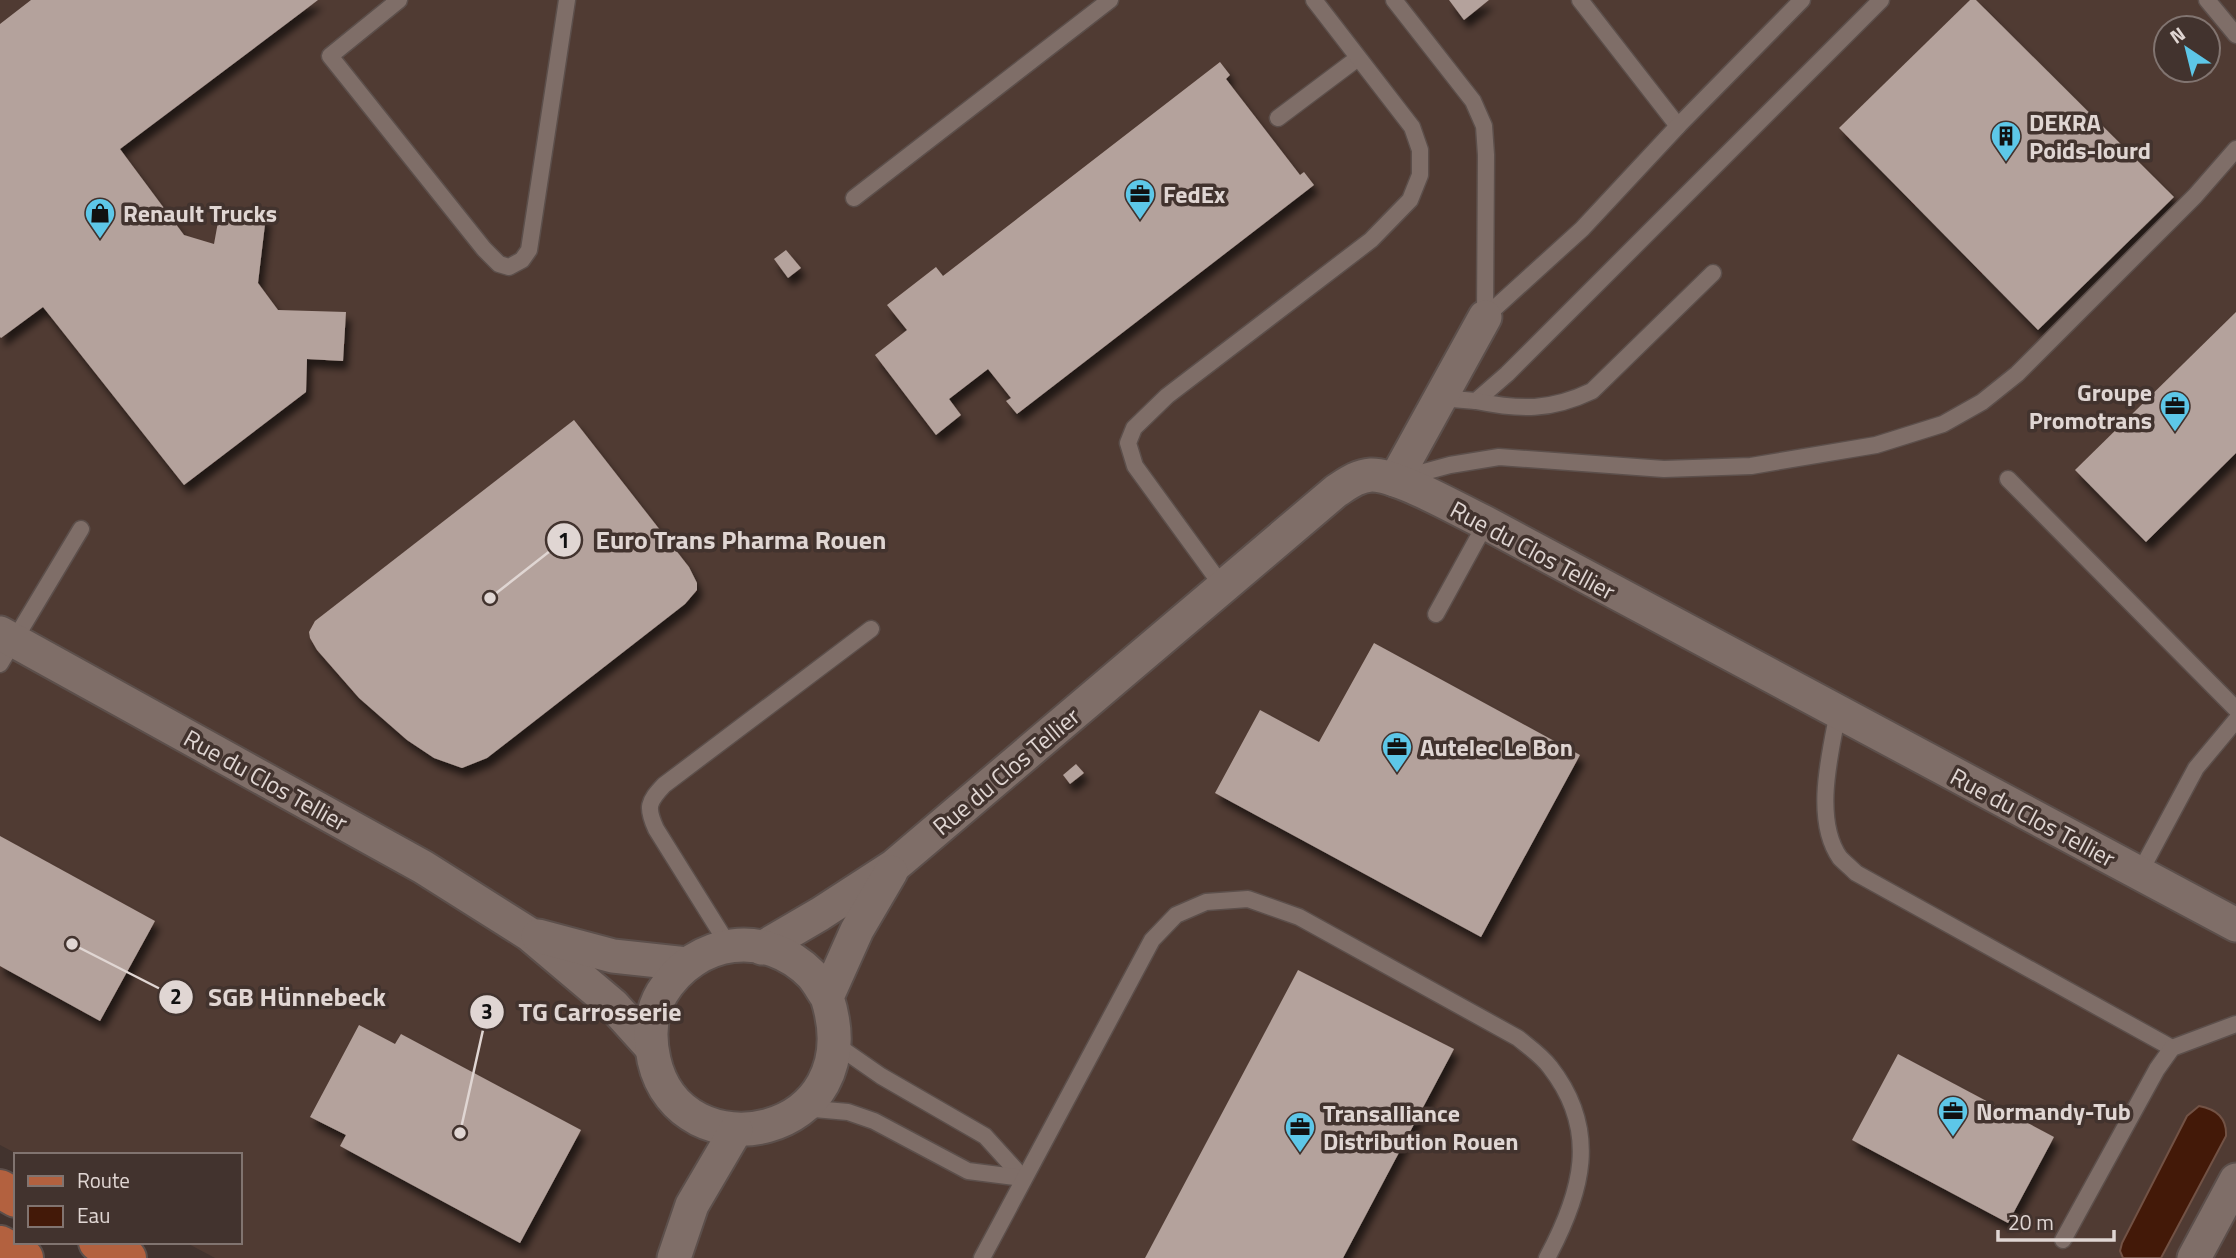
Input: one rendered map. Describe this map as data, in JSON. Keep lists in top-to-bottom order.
{
  "streets": {
    "street": ["Rue du Clos Tellier"]
  },
  "places": {
    "building": ["DEKRA Poids-lourd"],
    "office": [
      "FedEx",
      "Groupe Promotrans",
      "Autelec Le Bon",
      "Normandy-Tub",
      "Transalliance Distribution Rouen"
    ],
    "shop": ["Renault Trucks"],
    "other": ["Euro Trans Pharma Rouen", "SGB Hünnebeck", "TG Carrosserie"]
  },
  "legend": ["Route", "Eau"],
  "scale_bar": "20 m",
  "north": "top left"
}
